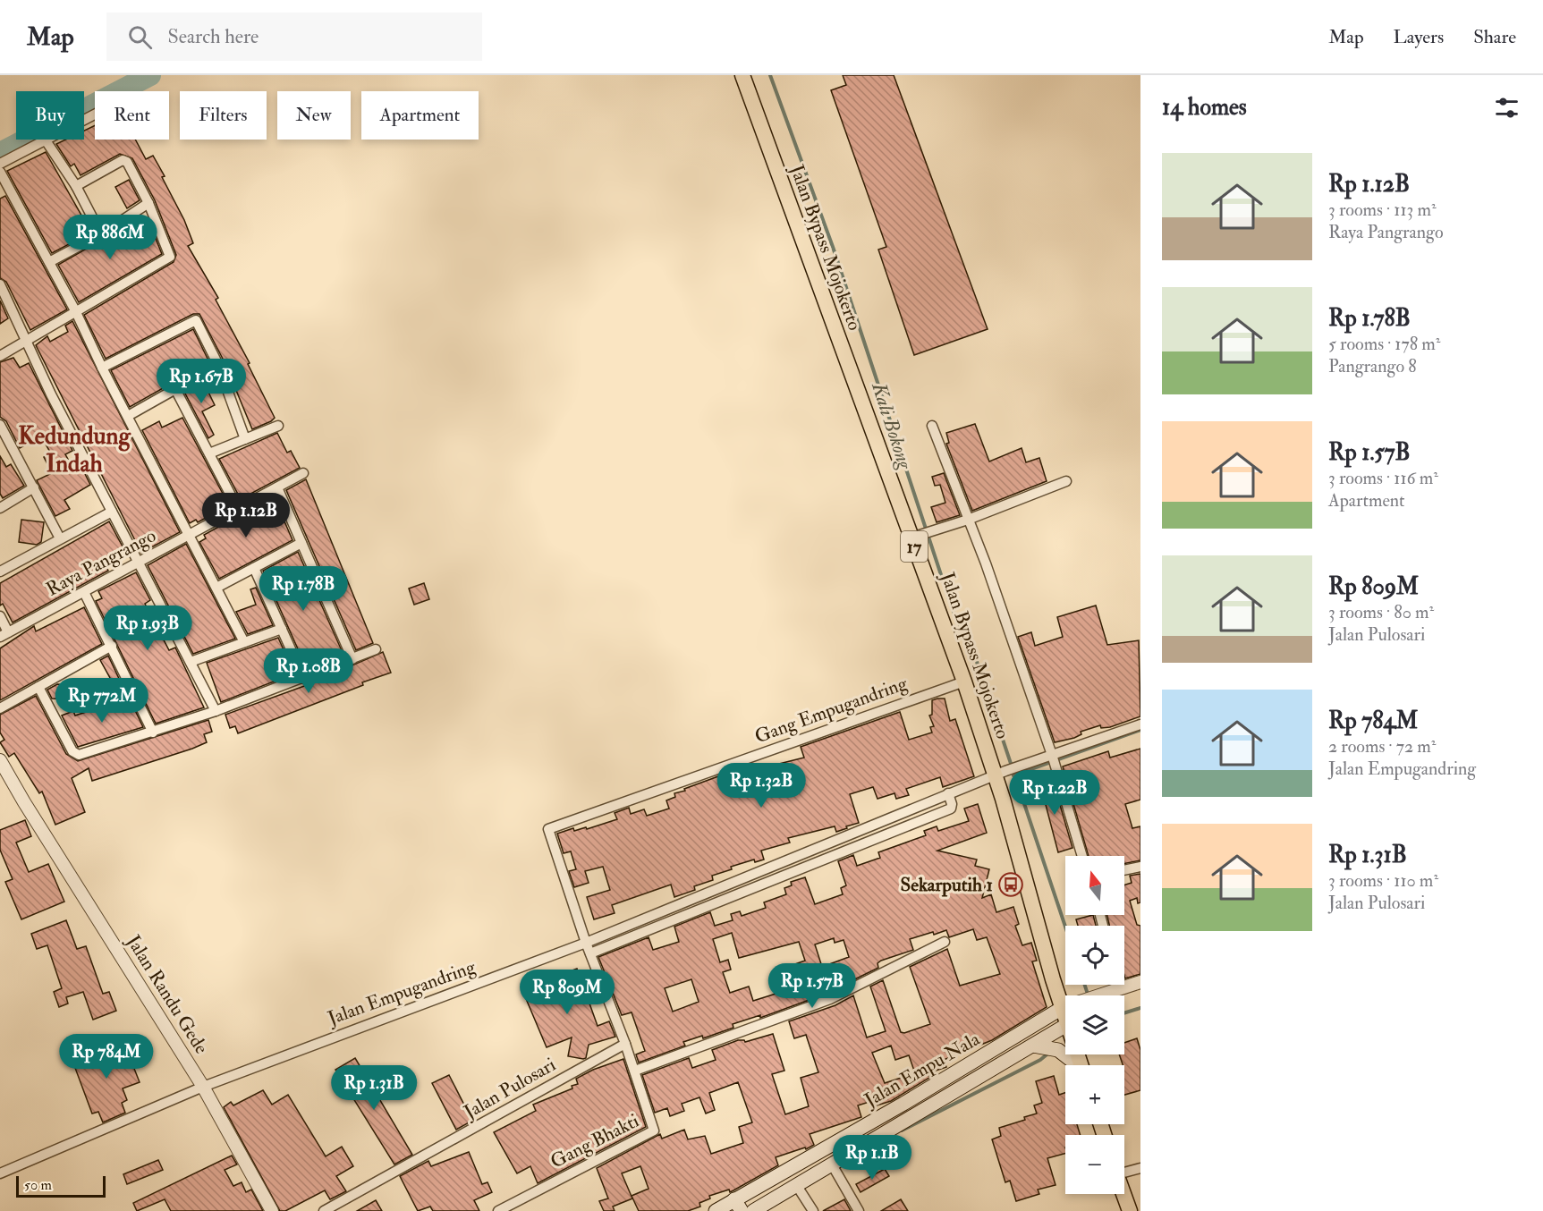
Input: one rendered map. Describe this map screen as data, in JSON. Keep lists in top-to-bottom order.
{
  "streets": {
    "highway": ["Jalan Bypass Mojokerto", "17"],
    "main road": ["Jalan Empu Nala"],
    "street": [
      "Raya Pangrango",
      "Gang Empugandring",
      "Jalan Empugandring",
      "Jalan Randu Gede",
      "Jalan Pulosari",
      "Gang Bhakti"
    ]
  },
  "crossings": [
    ["Jalan Bypass Mojokerto", "Gang Empugandring"],
    ["Gang Empugandring", "Jalan Empugandring"],
    ["Jalan Empugandring", "Jalan Randu Gede"],
    ["Jalan Pulosari", "Gang Bhakti"]
  ],
  "districts": ["Kedundung Indah"],
  "water": ["Kali Bokong"],
  "places": {
    "bus stop": ["Sekarputih 1"]
  },
  "scale_bar": "50 m",
  "north": "top",
  "page": {
    "header": "Map",
    "search": "Search here",
    "nav": ["Map", "Layers", "Share"],
    "heading": "14 homes",
    "chip": [
      "Buy",
      "Rent",
      "Filters",
      "New",
      "Apartment"
    ],
    "list": [
      {
        "name": "Rp 1.12B",
        "note": "3 rooms · 113 m² · Raya Pangrango"
      },
      {
        "name": "Rp 1.78B",
        "note": "5 rooms · 178 m² · Pangrango 8"
      },
      {
        "name": "Rp 1.57B",
        "note": "3 rooms · 116 m² · Apartment"
      },
      {
        "name": "Rp 809M",
        "note": "3 rooms · 80 m² · Jalan Pulosari"
      },
      {
        "name": "Rp 784M",
        "note": "2 rooms · 72 m² · Jalan Empugandring"
      },
      {
        "name": "Rp 1.31B",
        "note": "3 rooms · 110 m² · Jalan Pulosari"
      }
    ],
    "price": [
      "Rp 886M",
      "Rp 1.67B",
      "Rp 1.12B",
      "Rp 1.78B",
      "Rp 1.93B",
      "Rp 1.08B",
      "Rp 772M",
      "Rp 1.32B",
      "Rp 1.22B",
      "Rp 1.57B",
      "Rp 809M",
      "Rp 784M",
      "Rp 1.31B",
      "Rp 1.1B"
    ],
    "map_buttons": ["+", "−"],
    "scale": "50 m"
  }
}
